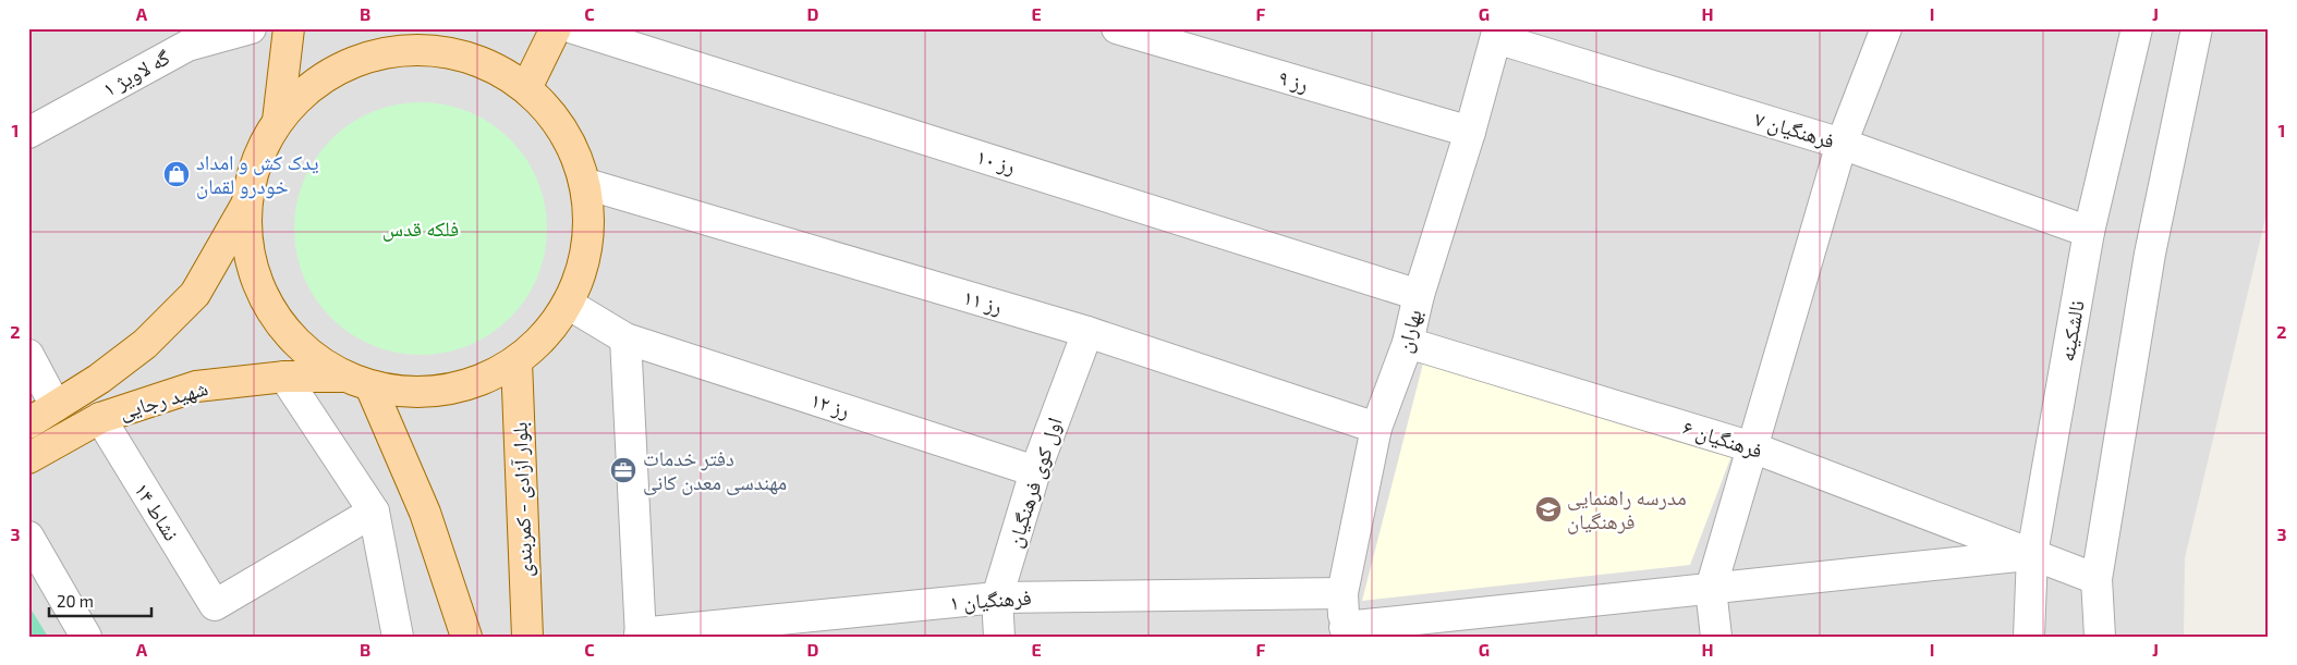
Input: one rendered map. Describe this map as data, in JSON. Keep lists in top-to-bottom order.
{
  "streets": {
    "main road": ["شهید رجایی", "بلوار آزادی - کمربندی"],
    "street": [
      "گه لاویژ ۱",
      "رز ۹",
      "فرهنگیان ۷",
      "رز ۱۰",
      "رز ۱۱",
      "بهاران",
      "نالشکینه",
      "رز ۱۲",
      "فرهنگیان ۶",
      "اول کوی فرهنگیان",
      "نشاط ۱۴",
      "فرهنگیان ۱"
    ]
  },
  "crossings": [
    ["رز ۹", "بهاران"],
    ["فرهنگیان ۷", "بهاران"],
    ["فرهنگیان ۷", "نالشکینه"],
    ["رز ۱۰", "بهاران"],
    ["رز ۱۱", "بهاران"],
    ["رز ۱۱", "اول کوی فرهنگیان"],
    ["بهاران", "فرهنگیان ۶"],
    ["بهاران", "فرهنگیان ۱"],
    ["نالشکینه", "فرهنگیان ۶"],
    ["شهید رجایی", "نشاط ۱۴"],
    ["رز ۱۲", "اول کوی فرهنگیان"],
    ["اول کوی فرهنگیان", "فرهنگیان ۱"]
  ],
  "parks": ["فلکه قدس"],
  "places": {
    "shop": ["یدک کش و امداد خودرو لقمان"],
    "office": ["دفتر خدمات مهندسی معدن کانی"],
    "school or university": ["مدرسه راهنمایی فرهنگیان"]
  },
  "scale_bar": "20 m",
  "grid": {
    "columns": [
      "A",
      "B",
      "C",
      "D",
      "E",
      "F",
      "G",
      "H",
      "I",
      "J"
    ],
    "rows": ["1", "2", "3"]
  }
}
